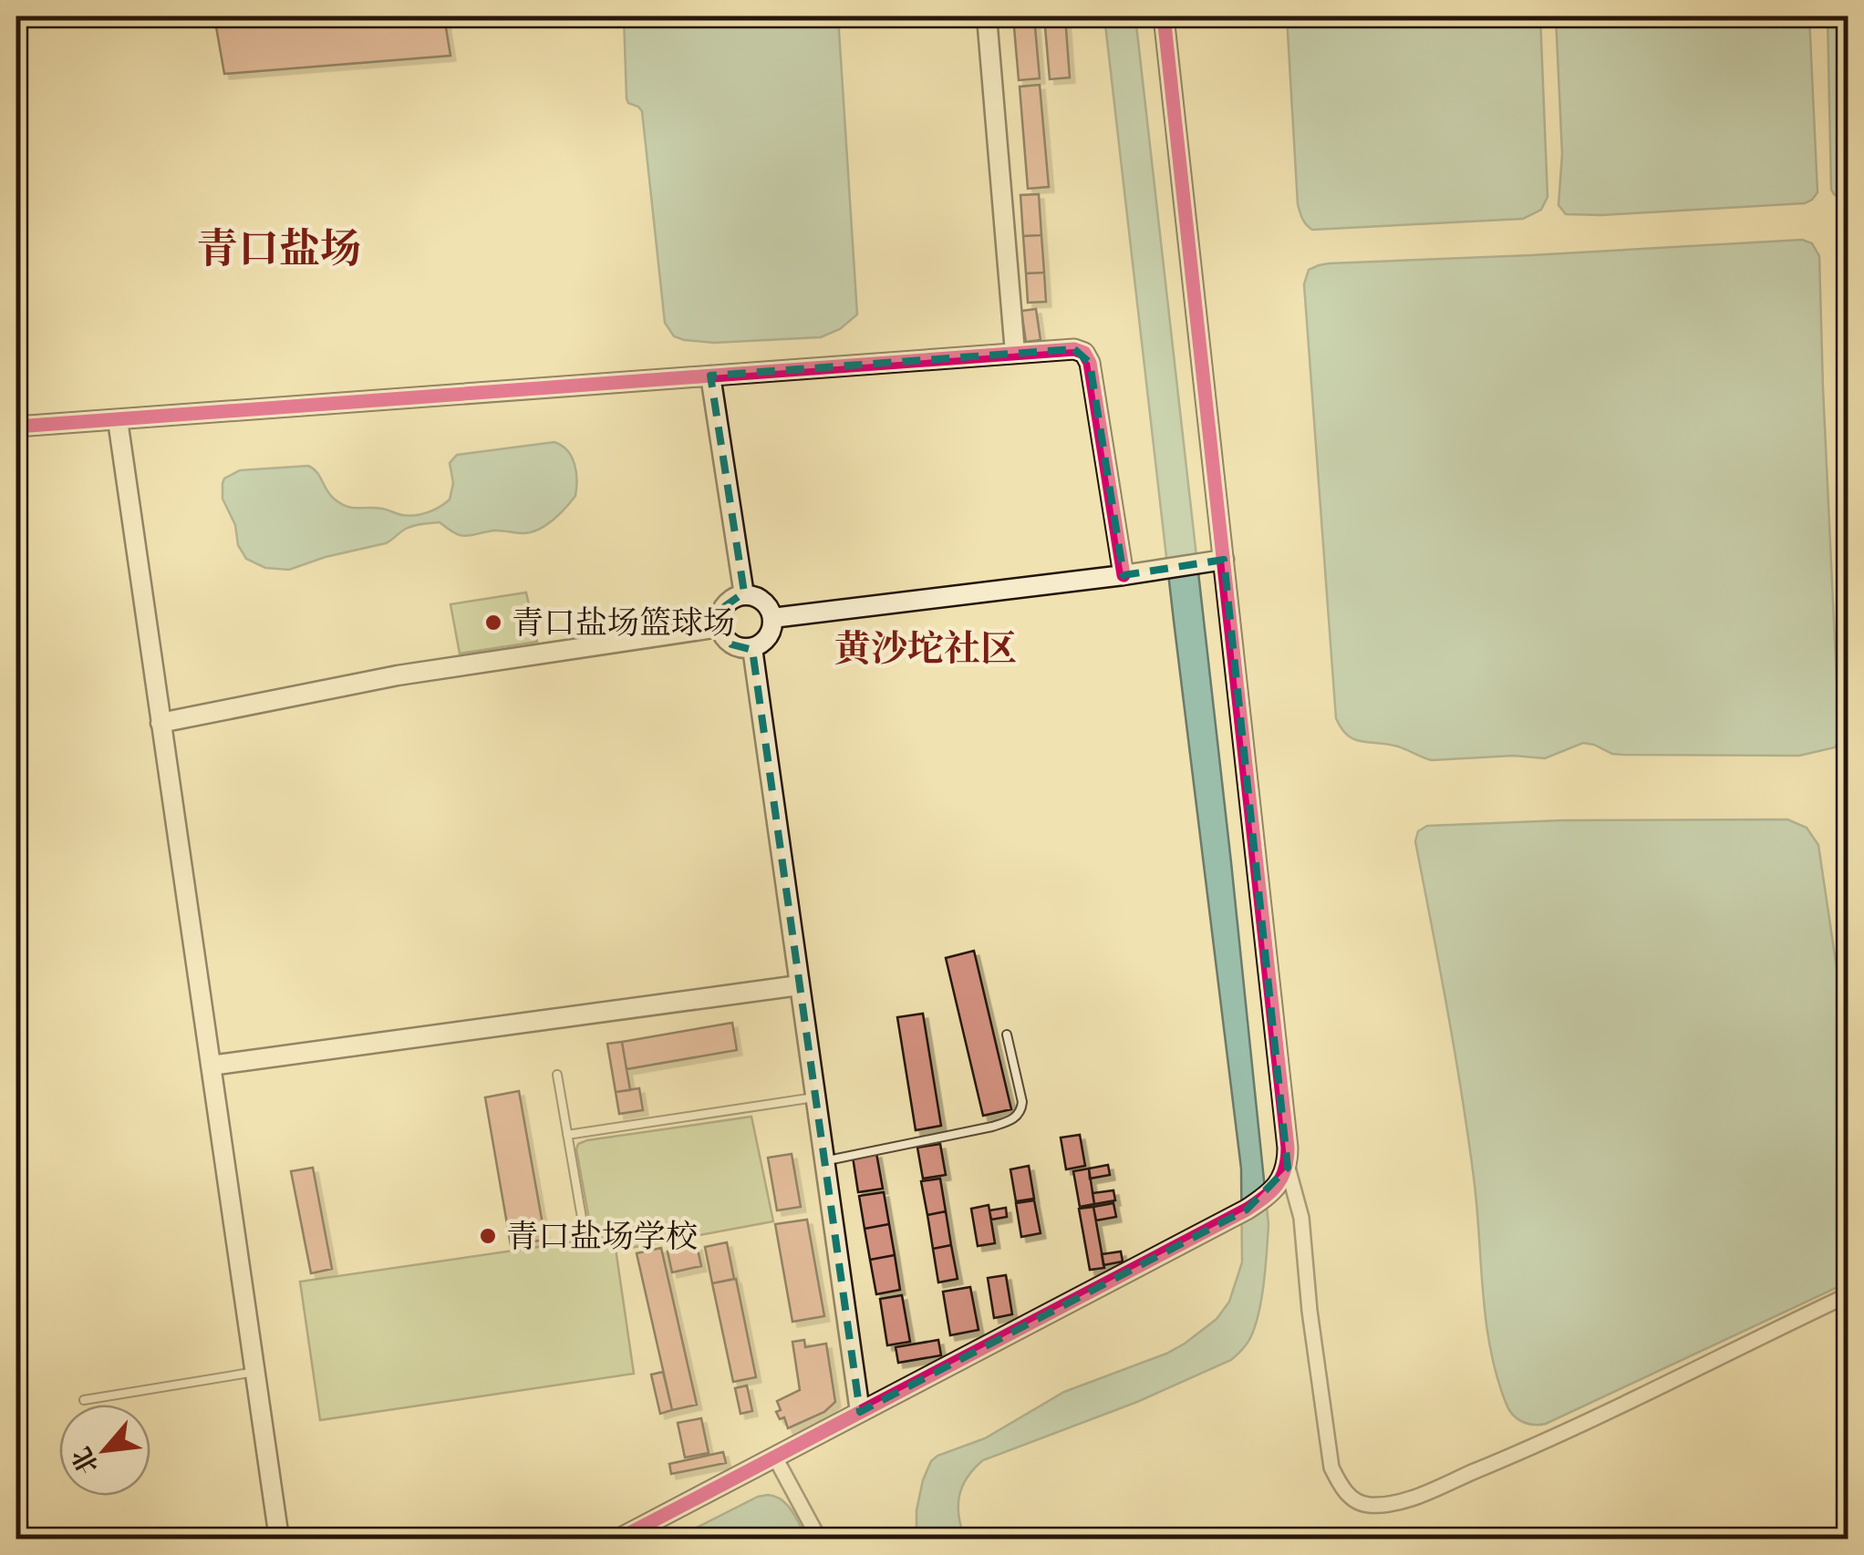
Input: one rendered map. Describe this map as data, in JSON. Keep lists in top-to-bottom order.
{
  "districts": ["青口盐场", "黄沙坨社区"],
  "places": ["青口盐场篮球场", "青口盐场学校"],
  "north": "bottom left"
}
